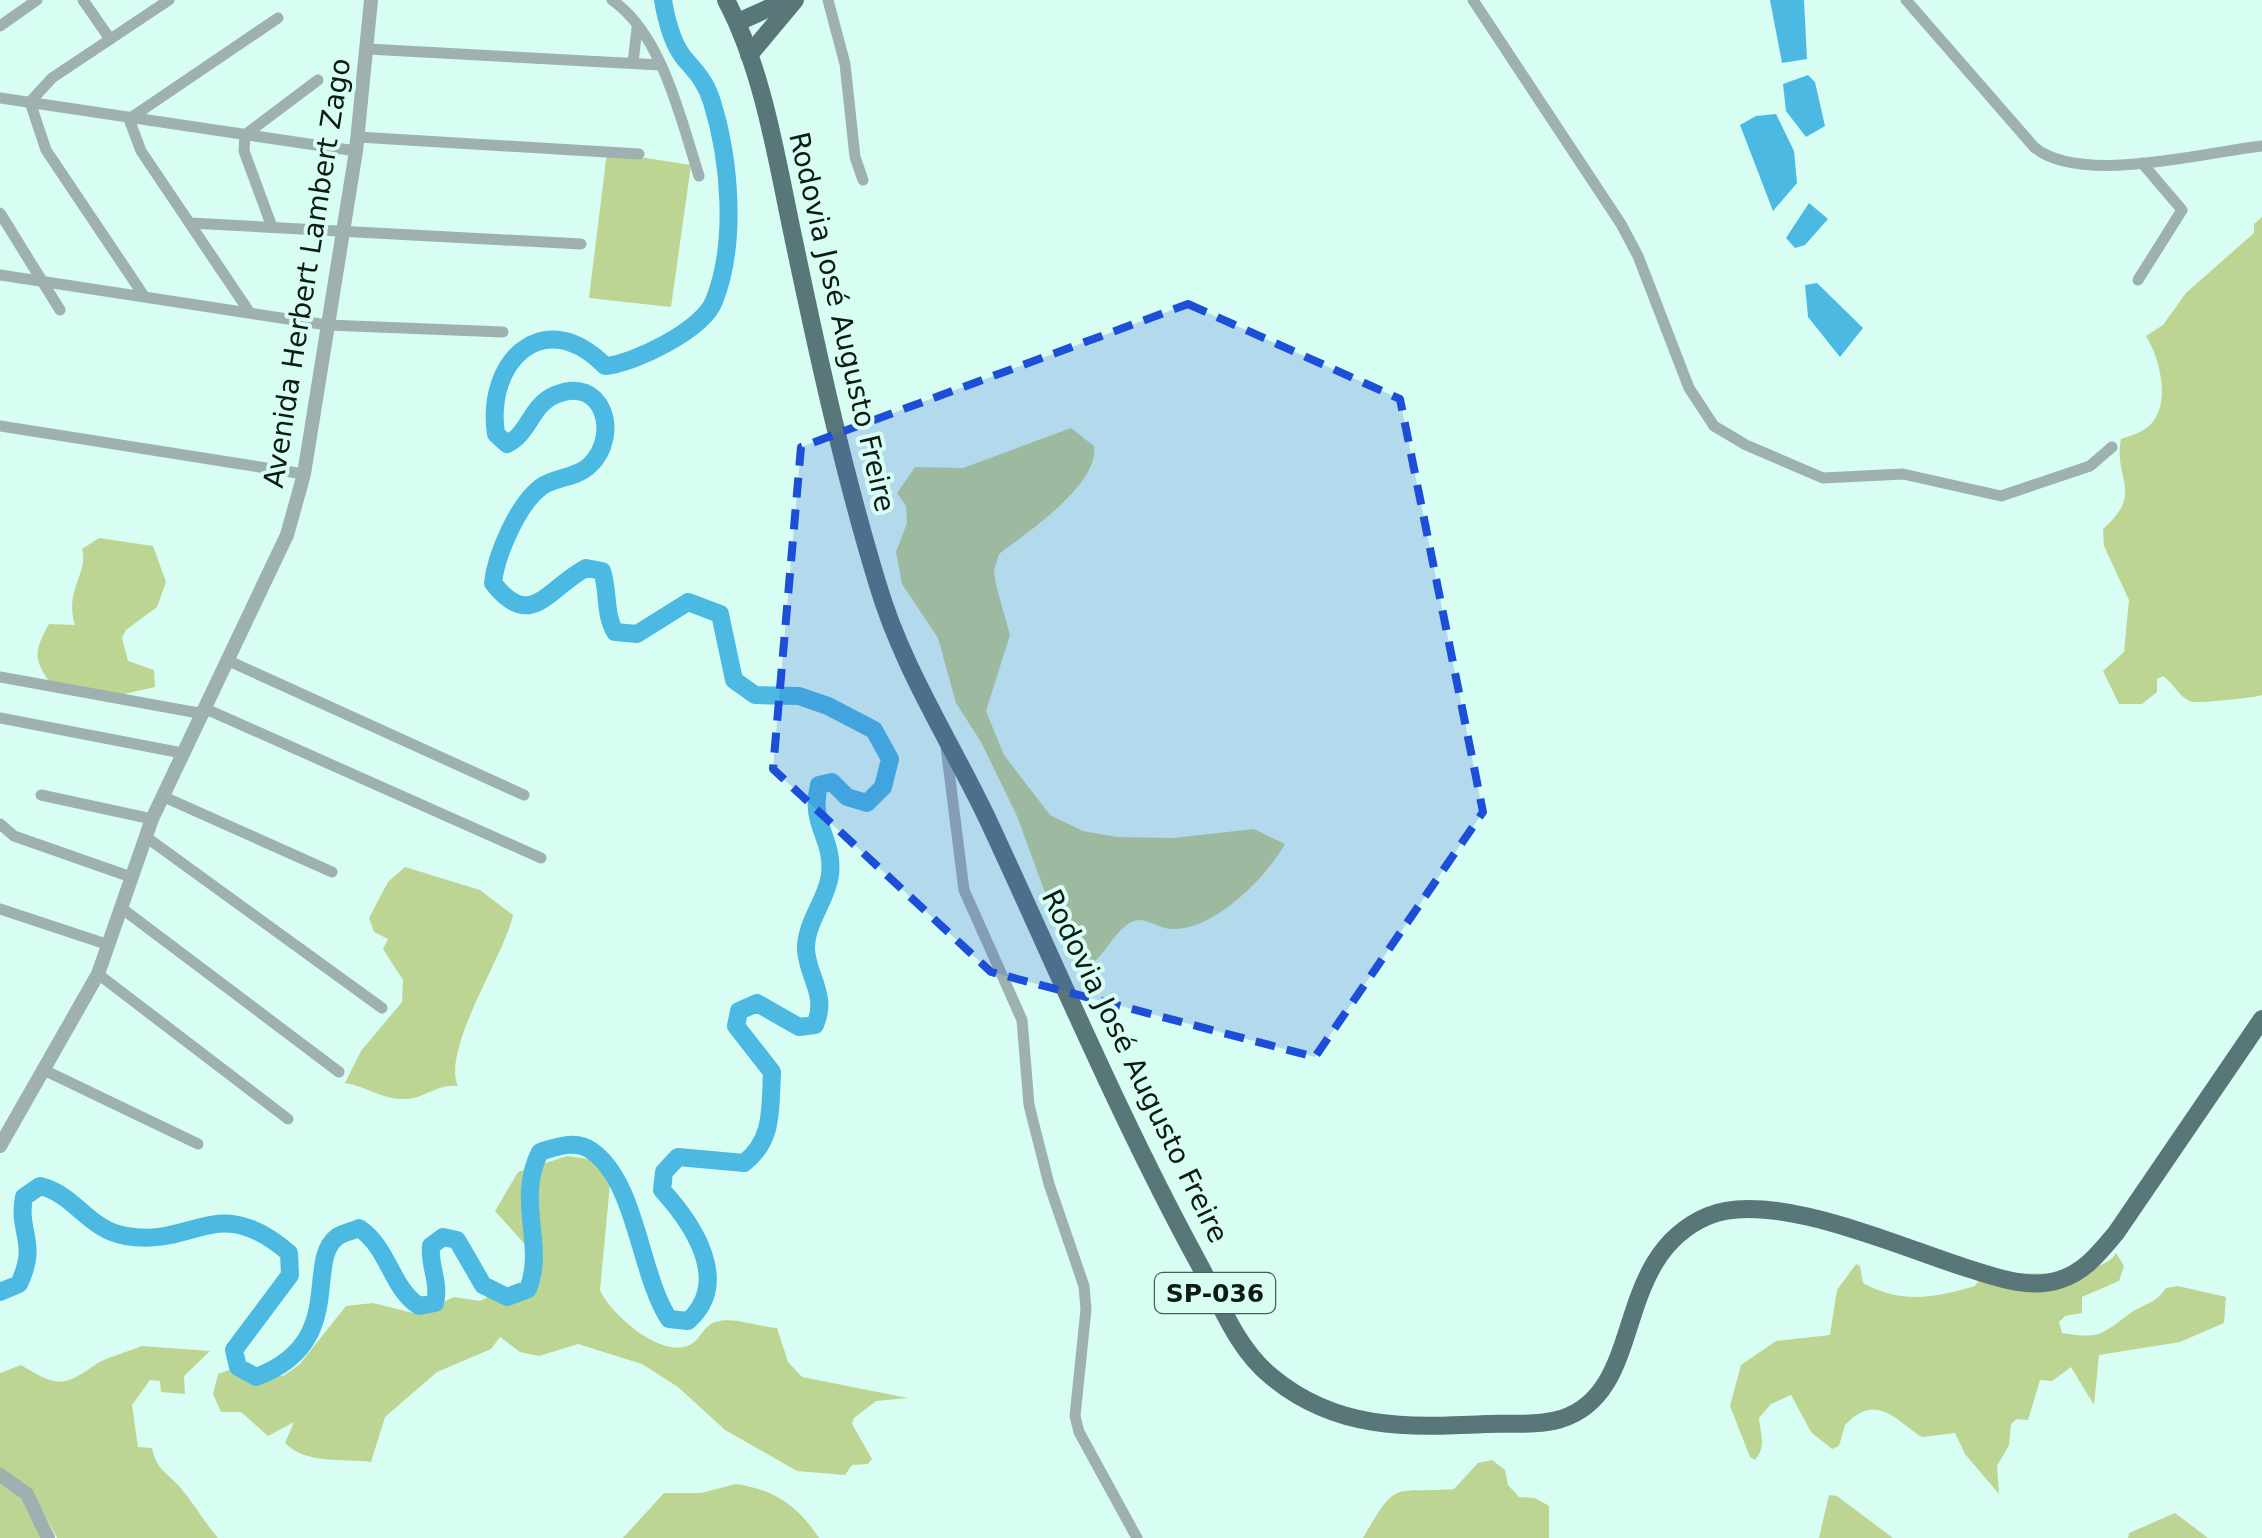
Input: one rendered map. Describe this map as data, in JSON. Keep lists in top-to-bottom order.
{
  "streets": {
    "main road": ["Rodovia José Augusto Freire", "SP-036"],
    "street": ["Avenida Herbert Lambert Zago"]
  }
}
